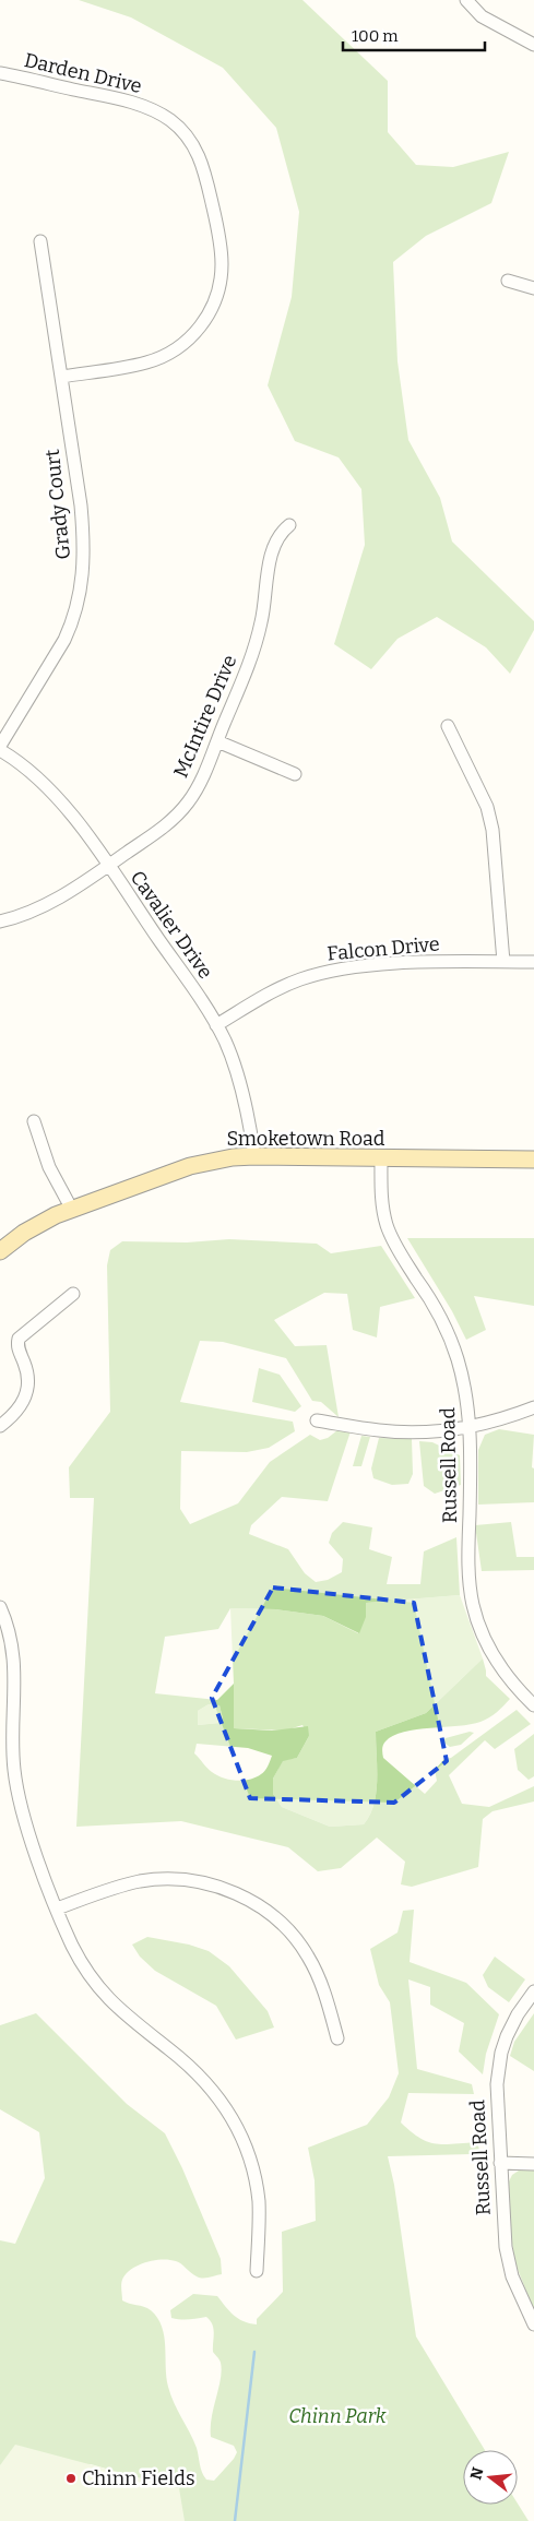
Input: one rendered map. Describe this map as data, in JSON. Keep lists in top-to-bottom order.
{
  "streets": {
    "main road": ["Smoketown Road"],
    "street": [
      "Darden Drive",
      "Grady Court",
      "McIntire Drive",
      "Cavalier Drive",
      "Falcon Drive",
      "Russell Road"
    ]
  },
  "crossings": [
    ["Darden Drive", "Grady Court"],
    ["McIntire Drive", "Cavalier Drive"],
    ["Cavalier Drive", "Falcon Drive"],
    ["Cavalier Drive", "Smoketown Road"],
    ["Smoketown Road", "Russell Road"]
  ],
  "parks": ["Chinn Park"],
  "places": ["Chinn Fields"],
  "scale_bar": "100 m",
  "north": "left"
}
